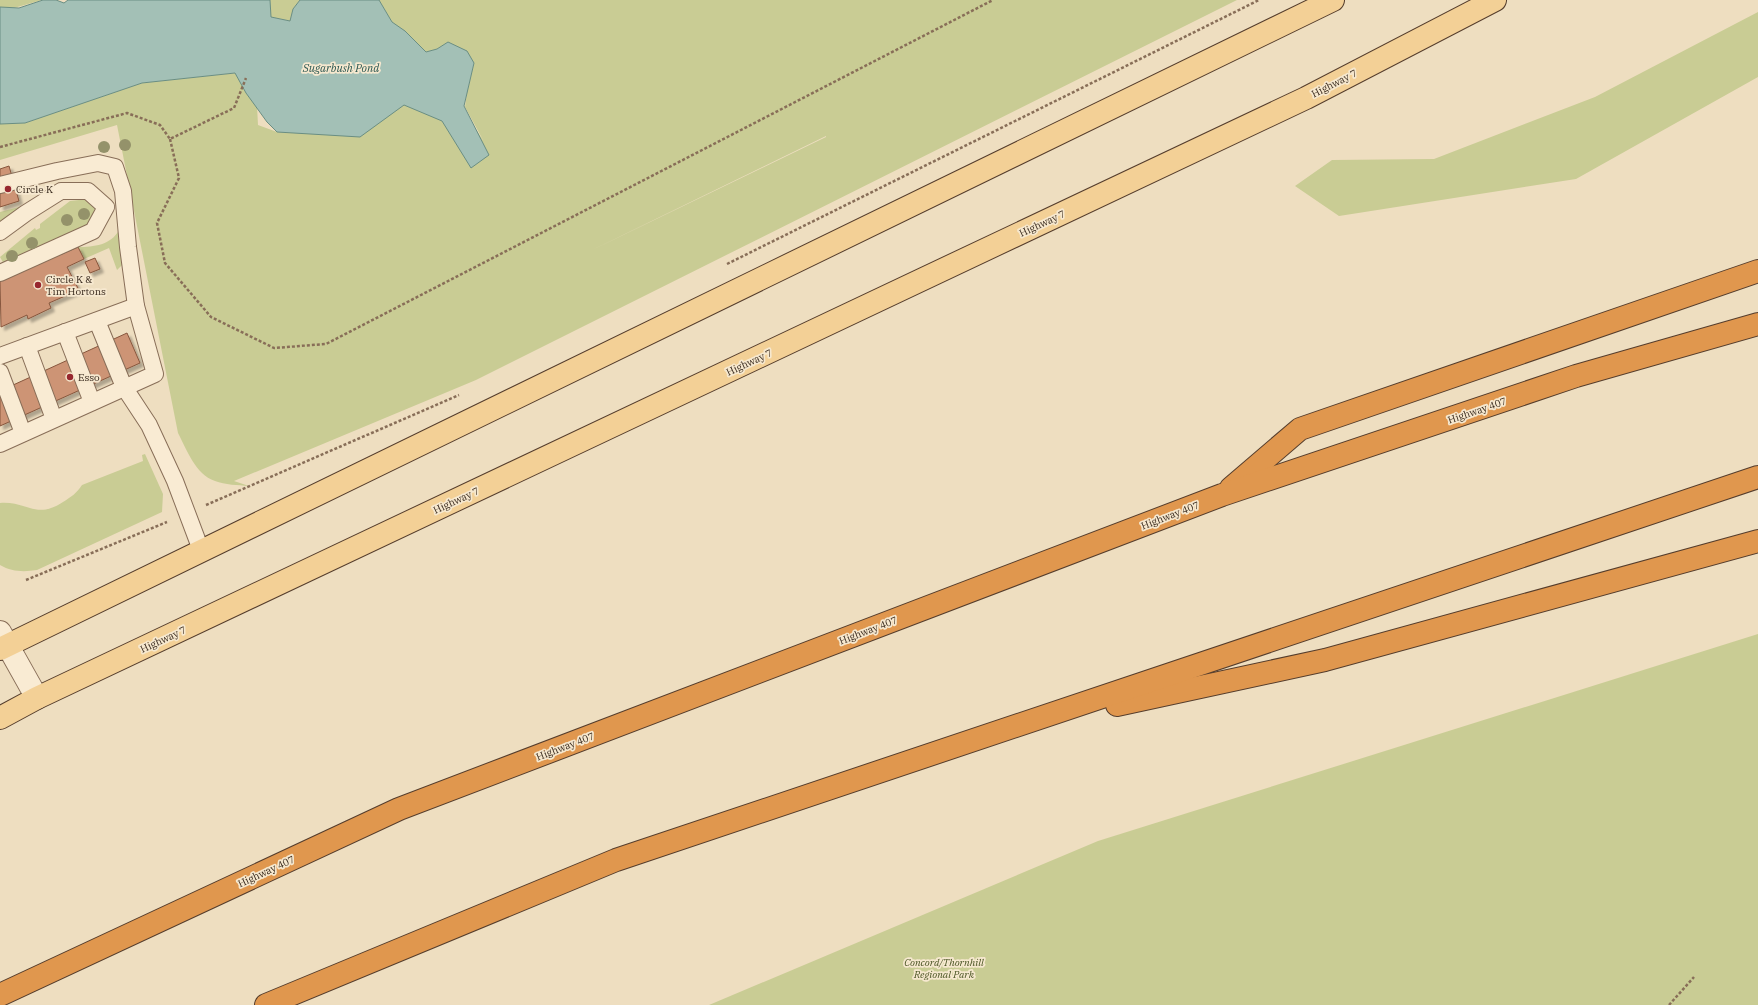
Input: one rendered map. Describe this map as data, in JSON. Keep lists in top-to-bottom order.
{
  "streets": {
    "highway": ["Highway 407"],
    "main road": ["Highway 7"]
  },
  "water": ["Sugarbush Pond"],
  "parks": ["Concord/Thornhill Regional Park"],
  "places": ["Circle K", "Circle K & Tim Hortons", "Esso"]
}
